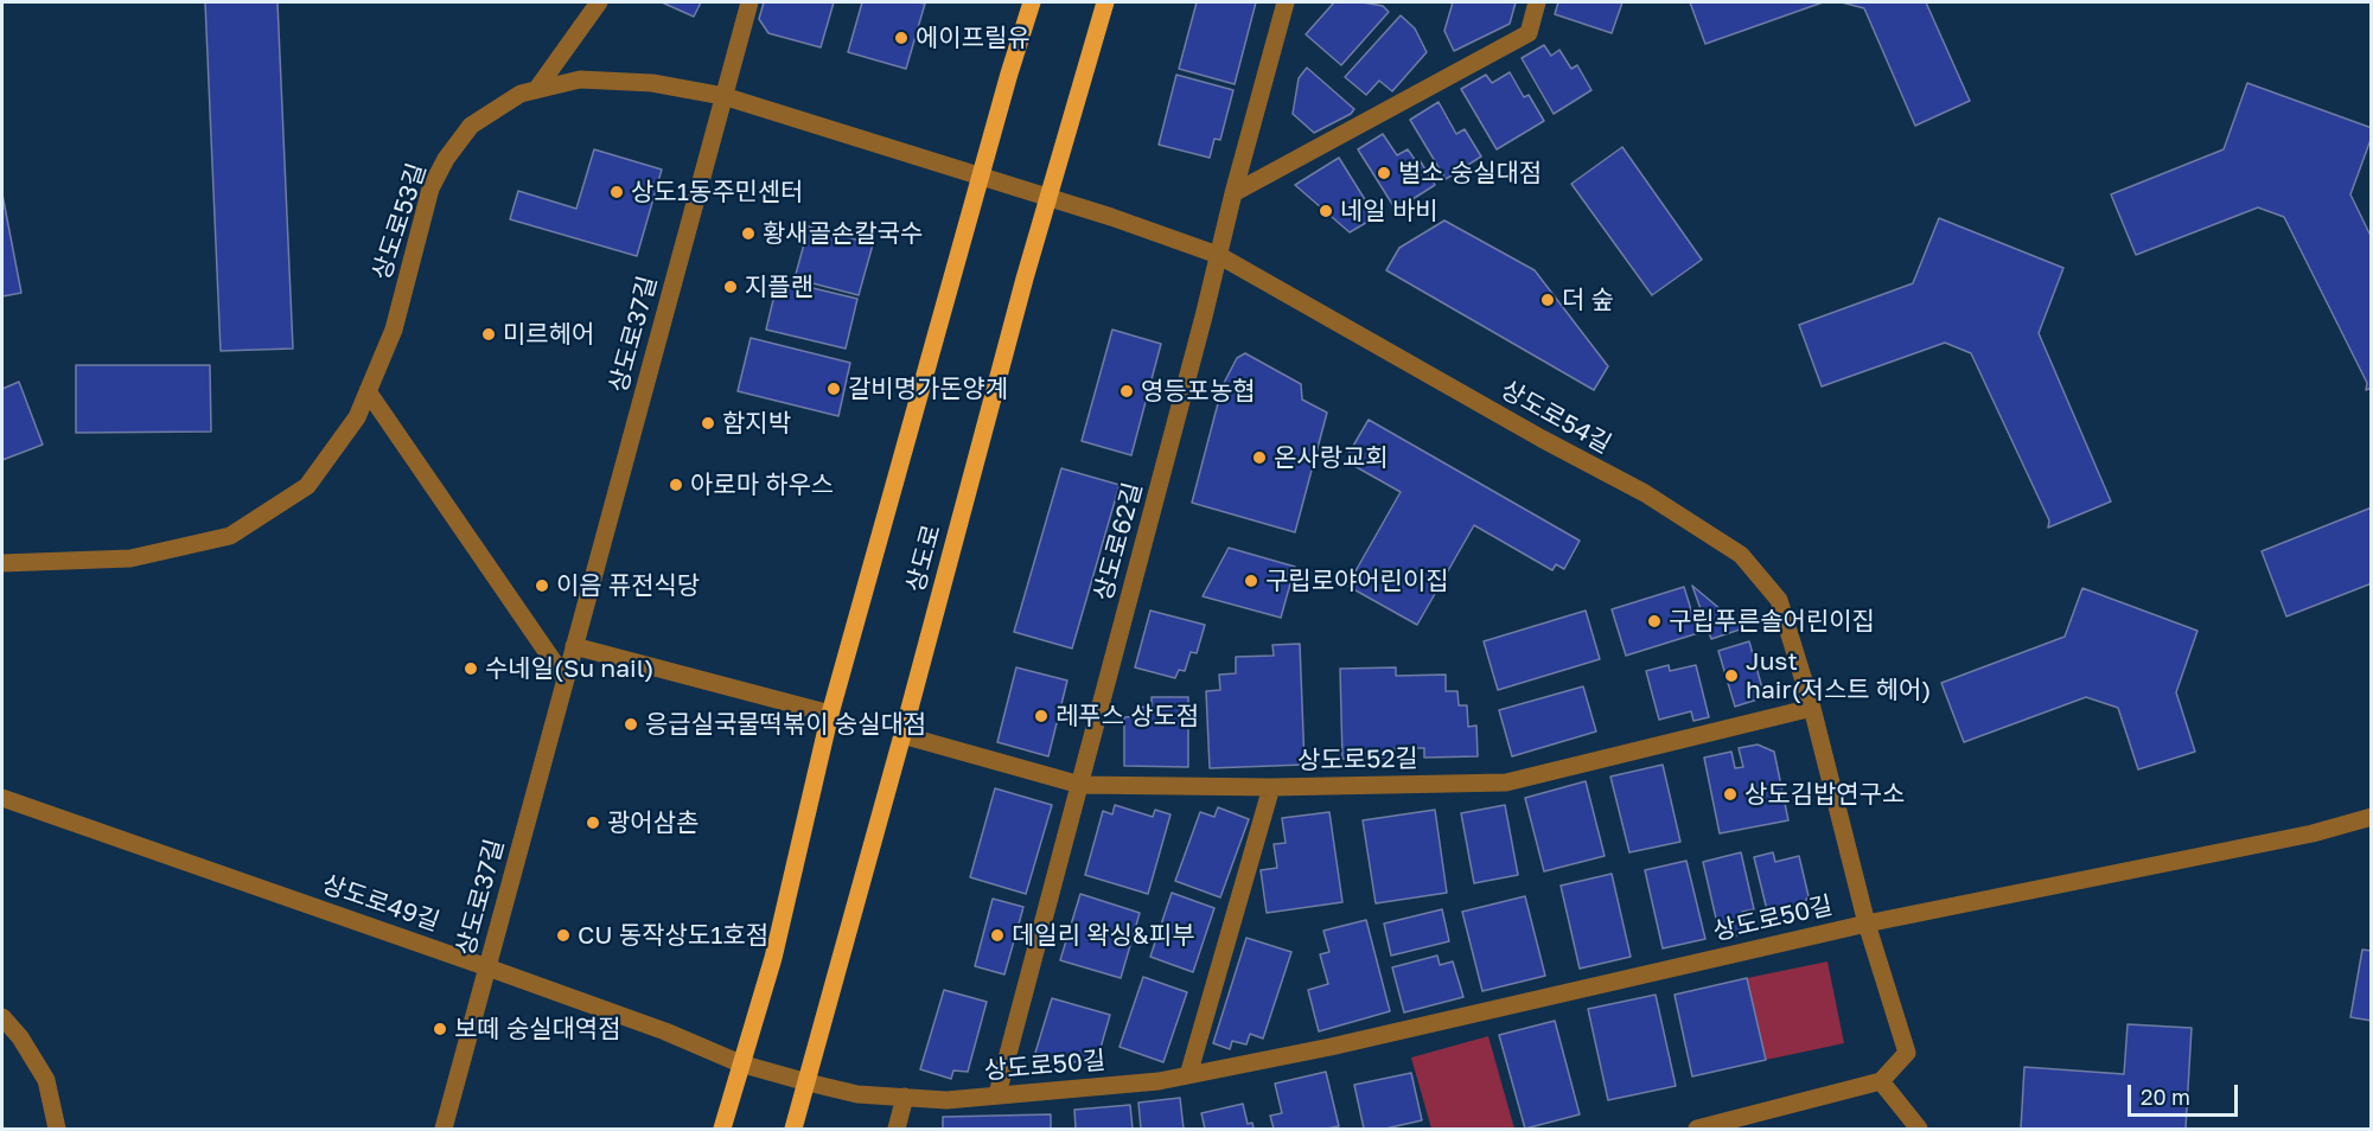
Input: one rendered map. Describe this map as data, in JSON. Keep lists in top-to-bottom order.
{
  "streets": {
    "main road": ["상도로"],
    "street": [
      "상도로53길",
      "상도로37길",
      "상도로54길",
      "상도로62길",
      "상도로52길",
      "상도로49길",
      "상도로50길"
    ]
  },
  "crossings": [
    ["상도로53길", "상도로37길"],
    ["상도로53길", "상도로54길"],
    ["상도로53길", "상도로"],
    ["상도로37길", "상도로49길"],
    ["상도로54길", "상도로62길"],
    ["상도로54길", "상도로"],
    ["상도로54길", "상도로52길"],
    ["상도로54길", "상도로50길"],
    ["상도로62길", "상도로52길"],
    ["상도로62길", "상도로50길"],
    ["상도로", "상도로52길"],
    ["상도로", "상도로49길"],
    ["상도로", "상도로50길"],
    ["상도로49길", "상도로50길"]
  ],
  "places": [
    "에이프릴유",
    "벌소 숭실대점",
    "상도1동주민센터",
    "네일 바비",
    "황새골손칼국수",
    "지플랜",
    "더 숲",
    "미르헤어",
    "갈비명가돈양계",
    "영등포농협",
    "함지박",
    "온사랑교회",
    "아로마 하우스",
    "구립로야어린이집",
    "이음 퓨전식당",
    "구립푸른솔어린이집",
    "수네일(Su nail)",
    "Just hair(저스트 헤어)",
    "레푸스 상도점",
    "응급실국물떡볶이 숭실대점",
    "상도김밥연구소",
    "광어삼촌",
    "CU 동작상도1호점",
    "데일리 왁싱&피부",
    "보떼 숭실대역점"
  ],
  "scale_bar": "20 m"
}
